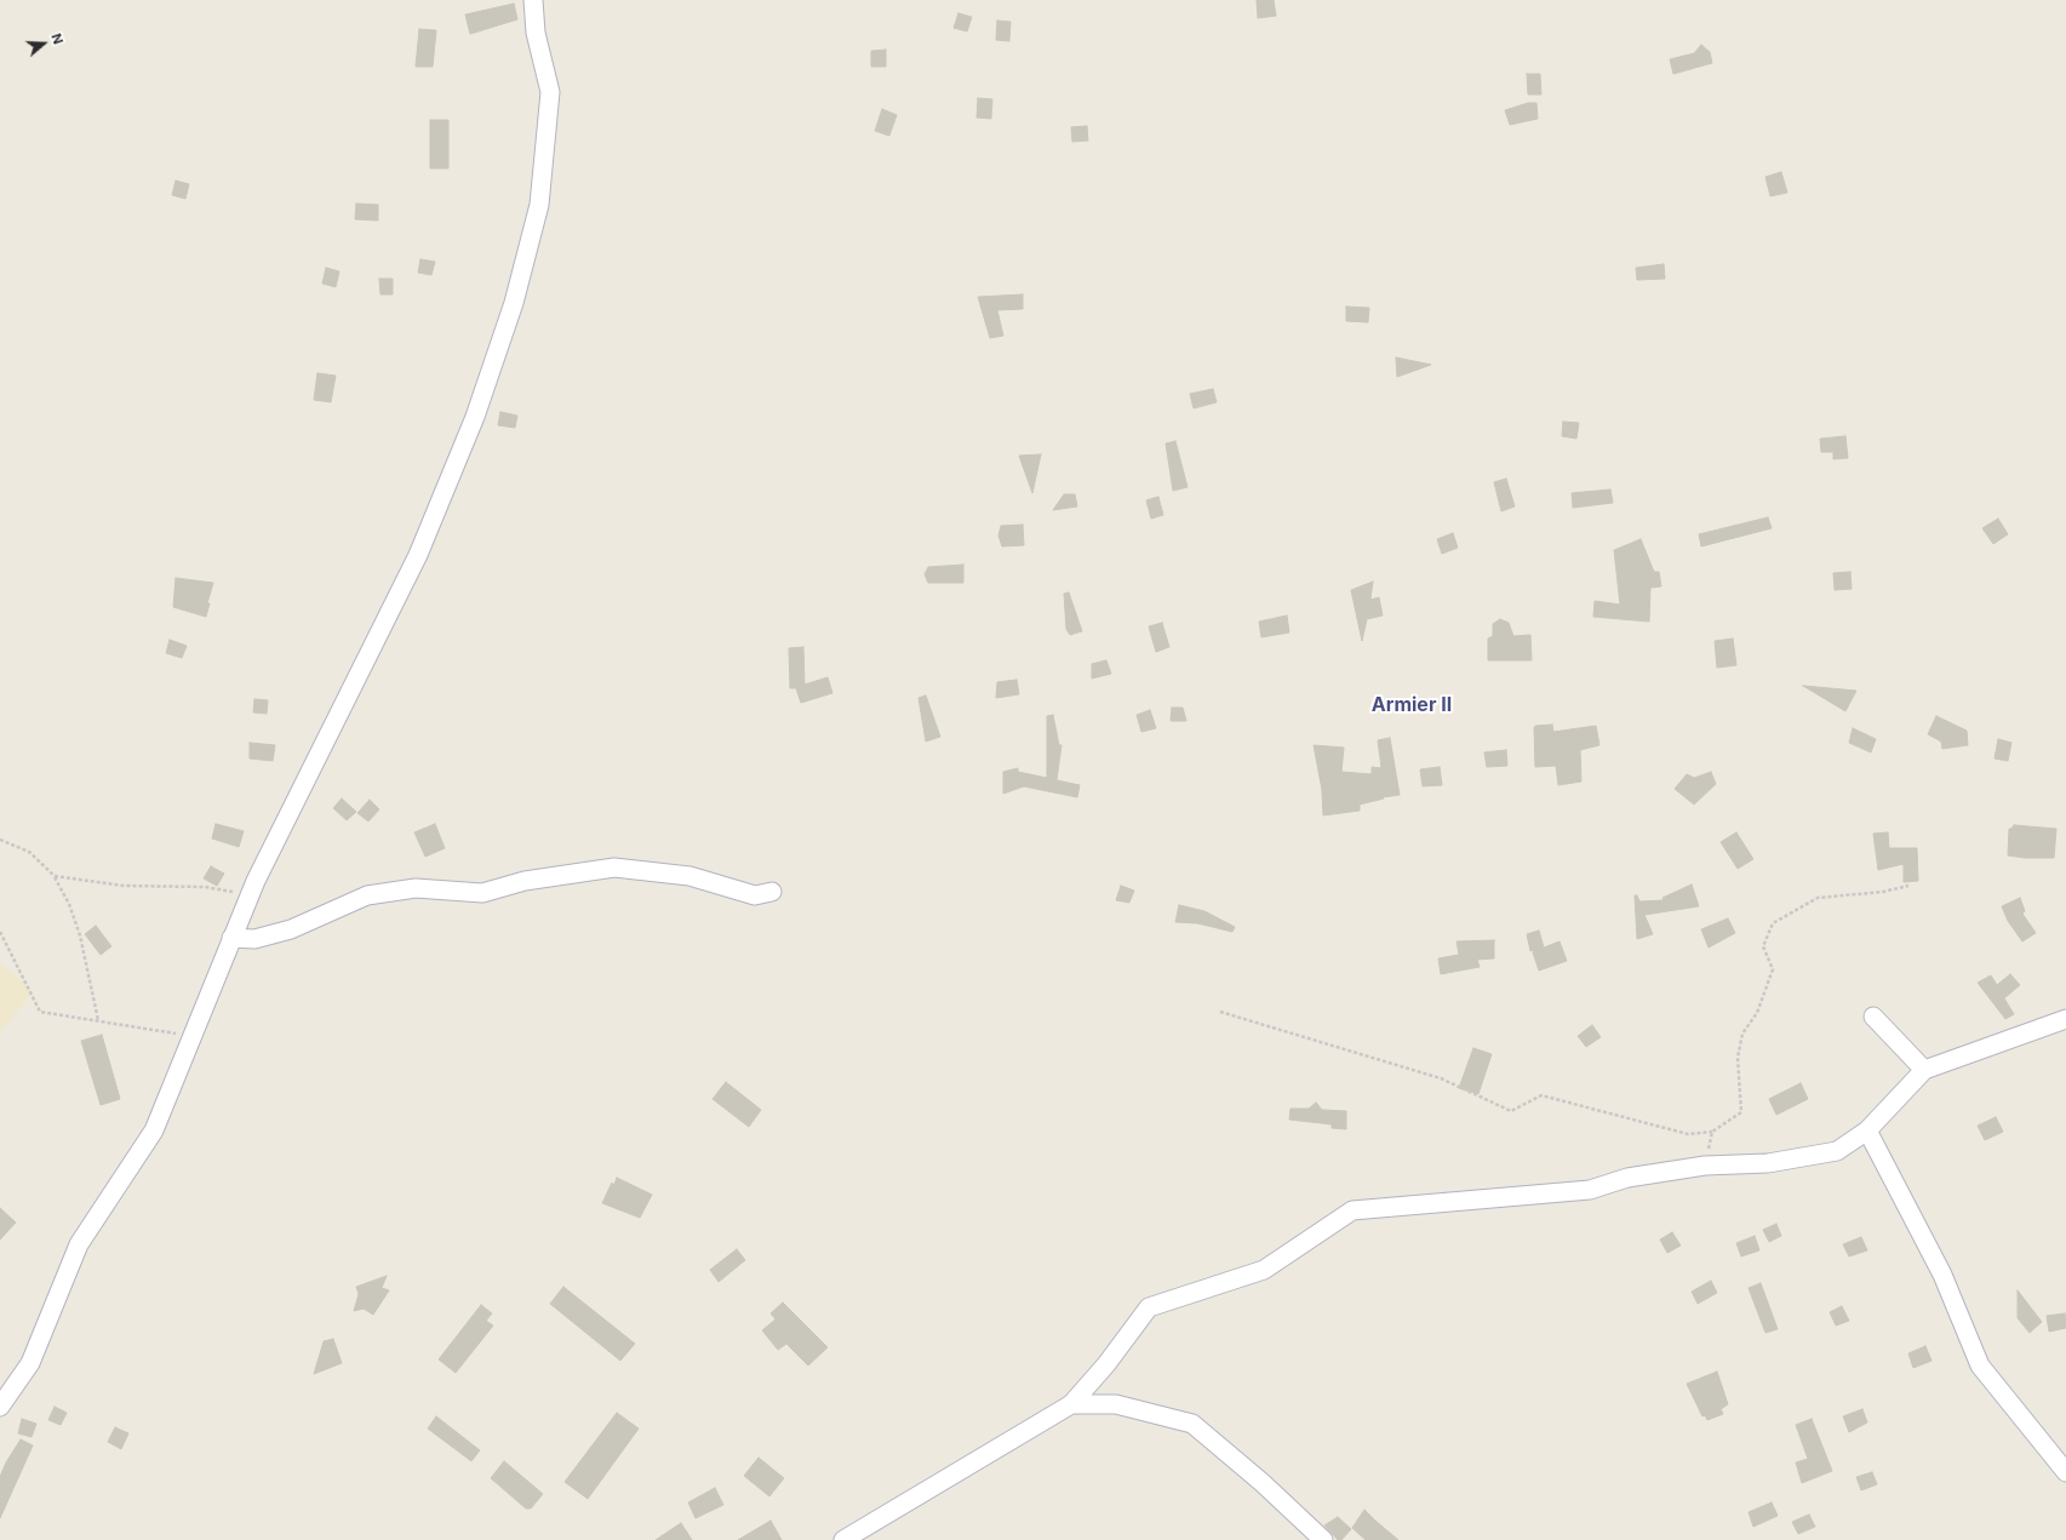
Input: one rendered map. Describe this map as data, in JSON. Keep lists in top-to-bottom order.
{
  "districts": ["Armier II"],
  "north": "right"
}
